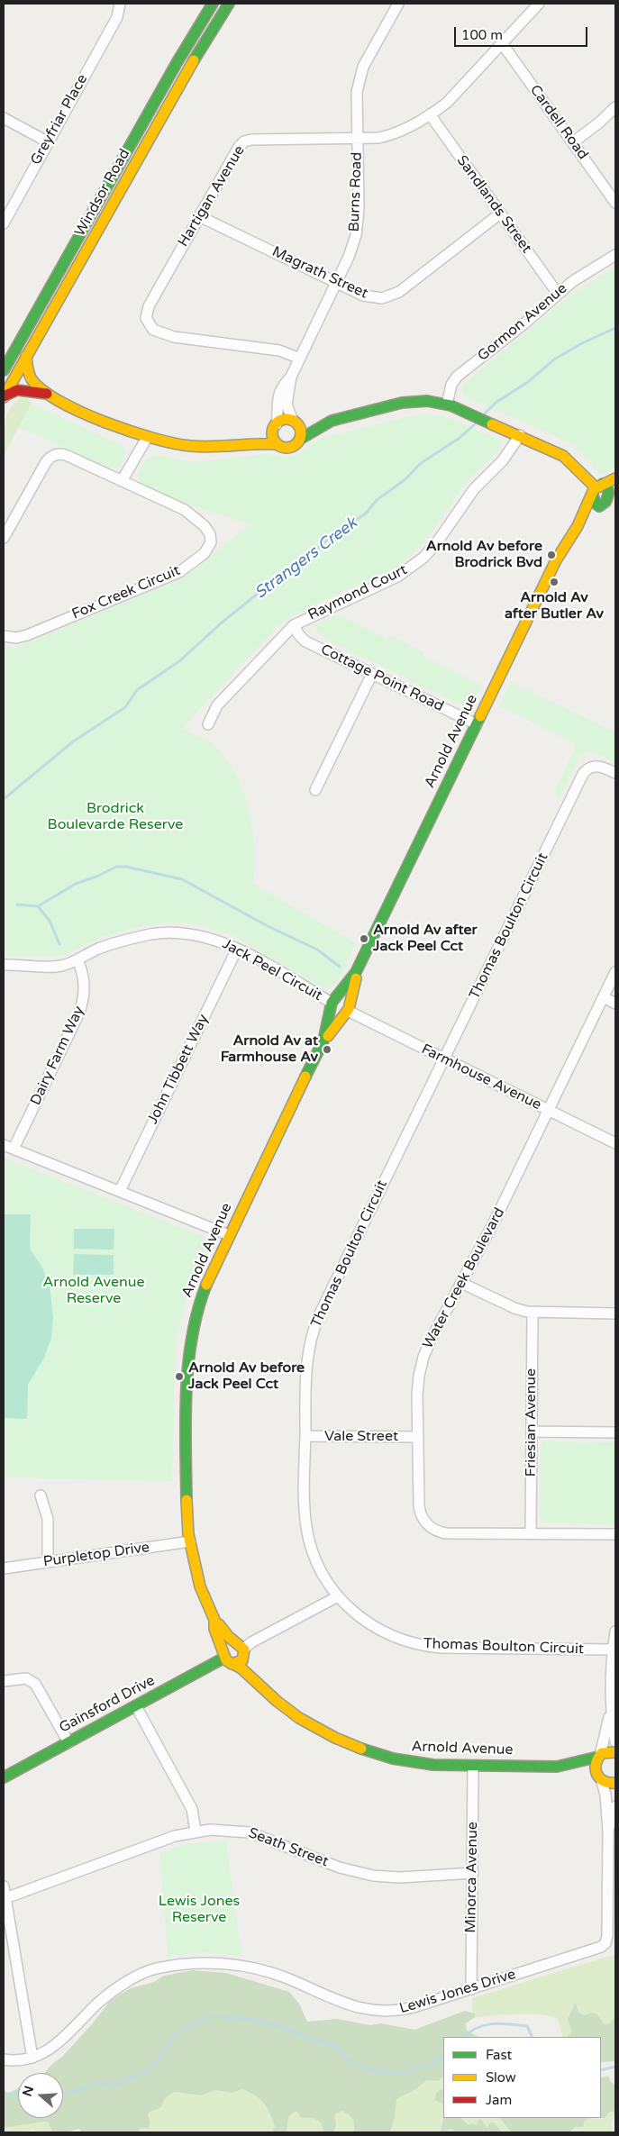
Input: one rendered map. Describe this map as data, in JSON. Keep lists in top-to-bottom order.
{
  "streets": {
    "street": [
      "Greyfriar Place",
      "Cardell Road",
      "Burns Road",
      "Windsor Road",
      "Hartigan Avenue",
      "Sandlands Street",
      "Magrath Street",
      "Gormon Avenue",
      "Fox Creek Circuit",
      "Raymond Court",
      "Cottage Point Road",
      "Arnold Avenue",
      "Thomas Boulton Circuit",
      "Jack Peel Circuit",
      "Dairy Farm Way",
      "John Tibbett Way",
      "Farmhouse Avenue",
      "Water Creek Boulevard",
      "Friesian Avenue",
      "Vale Street",
      "Purpletop Drive",
      "Gainsford Drive",
      "Seath Street",
      "Minorca Avenue",
      "Lewis Jones Drive"
    ]
  },
  "crossings": [
    ["Cardell Road", "Hartigan Avenue"],
    ["Burns Road", "Hartigan Avenue"],
    ["Burns Road", "Magrath Street"],
    ["Hartigan Avenue", "Sandlands Street"],
    ["Hartigan Avenue", "Magrath Street"],
    ["Sandlands Street", "Magrath Street"],
    ["Sandlands Street", "Gormon Avenue"],
    ["Raymond Court", "Cottage Point Road"],
    ["Cottage Point Road", "Arnold Avenue"],
    ["Arnold Avenue", "Jack Peel Circuit"],
    ["Arnold Avenue", "Farmhouse Avenue"],
    ["Arnold Avenue", "Purpletop Drive"],
    ["Arnold Avenue", "Gainsford Drive"],
    ["Arnold Avenue", "Minorca Avenue"],
    ["Thomas Boulton Circuit", "Farmhouse Avenue"],
    ["Thomas Boulton Circuit", "Vale Street"],
    ["Jack Peel Circuit", "Dairy Farm Way"],
    ["Jack Peel Circuit", "John Tibbett Way"],
    ["Farmhouse Avenue", "Water Creek Boulevard"],
    ["Water Creek Boulevard", "Friesian Avenue"],
    ["Water Creek Boulevard", "Vale Street"],
    ["Seath Street", "Minorca Avenue"],
    ["Minorca Avenue", "Lewis Jones Drive"]
  ],
  "water": ["Strangers Creek"],
  "parks": ["Brodrick Boulevarde Reserve", "Arnold Avenue Reserve", "Lewis Jones Reserve"],
  "places": [
    "Arnold Av before Brodrick Bvd",
    "Arnold Av after Butler Av",
    "Arnold Av after Jack Peel Cct",
    "Arnold Av at Farmhouse Av",
    "Arnold Av before Jack Peel Cct"
  ],
  "legend": ["Fast", "Slow", "Jam"],
  "scale_bar": "100 m",
  "north": "left"
}
